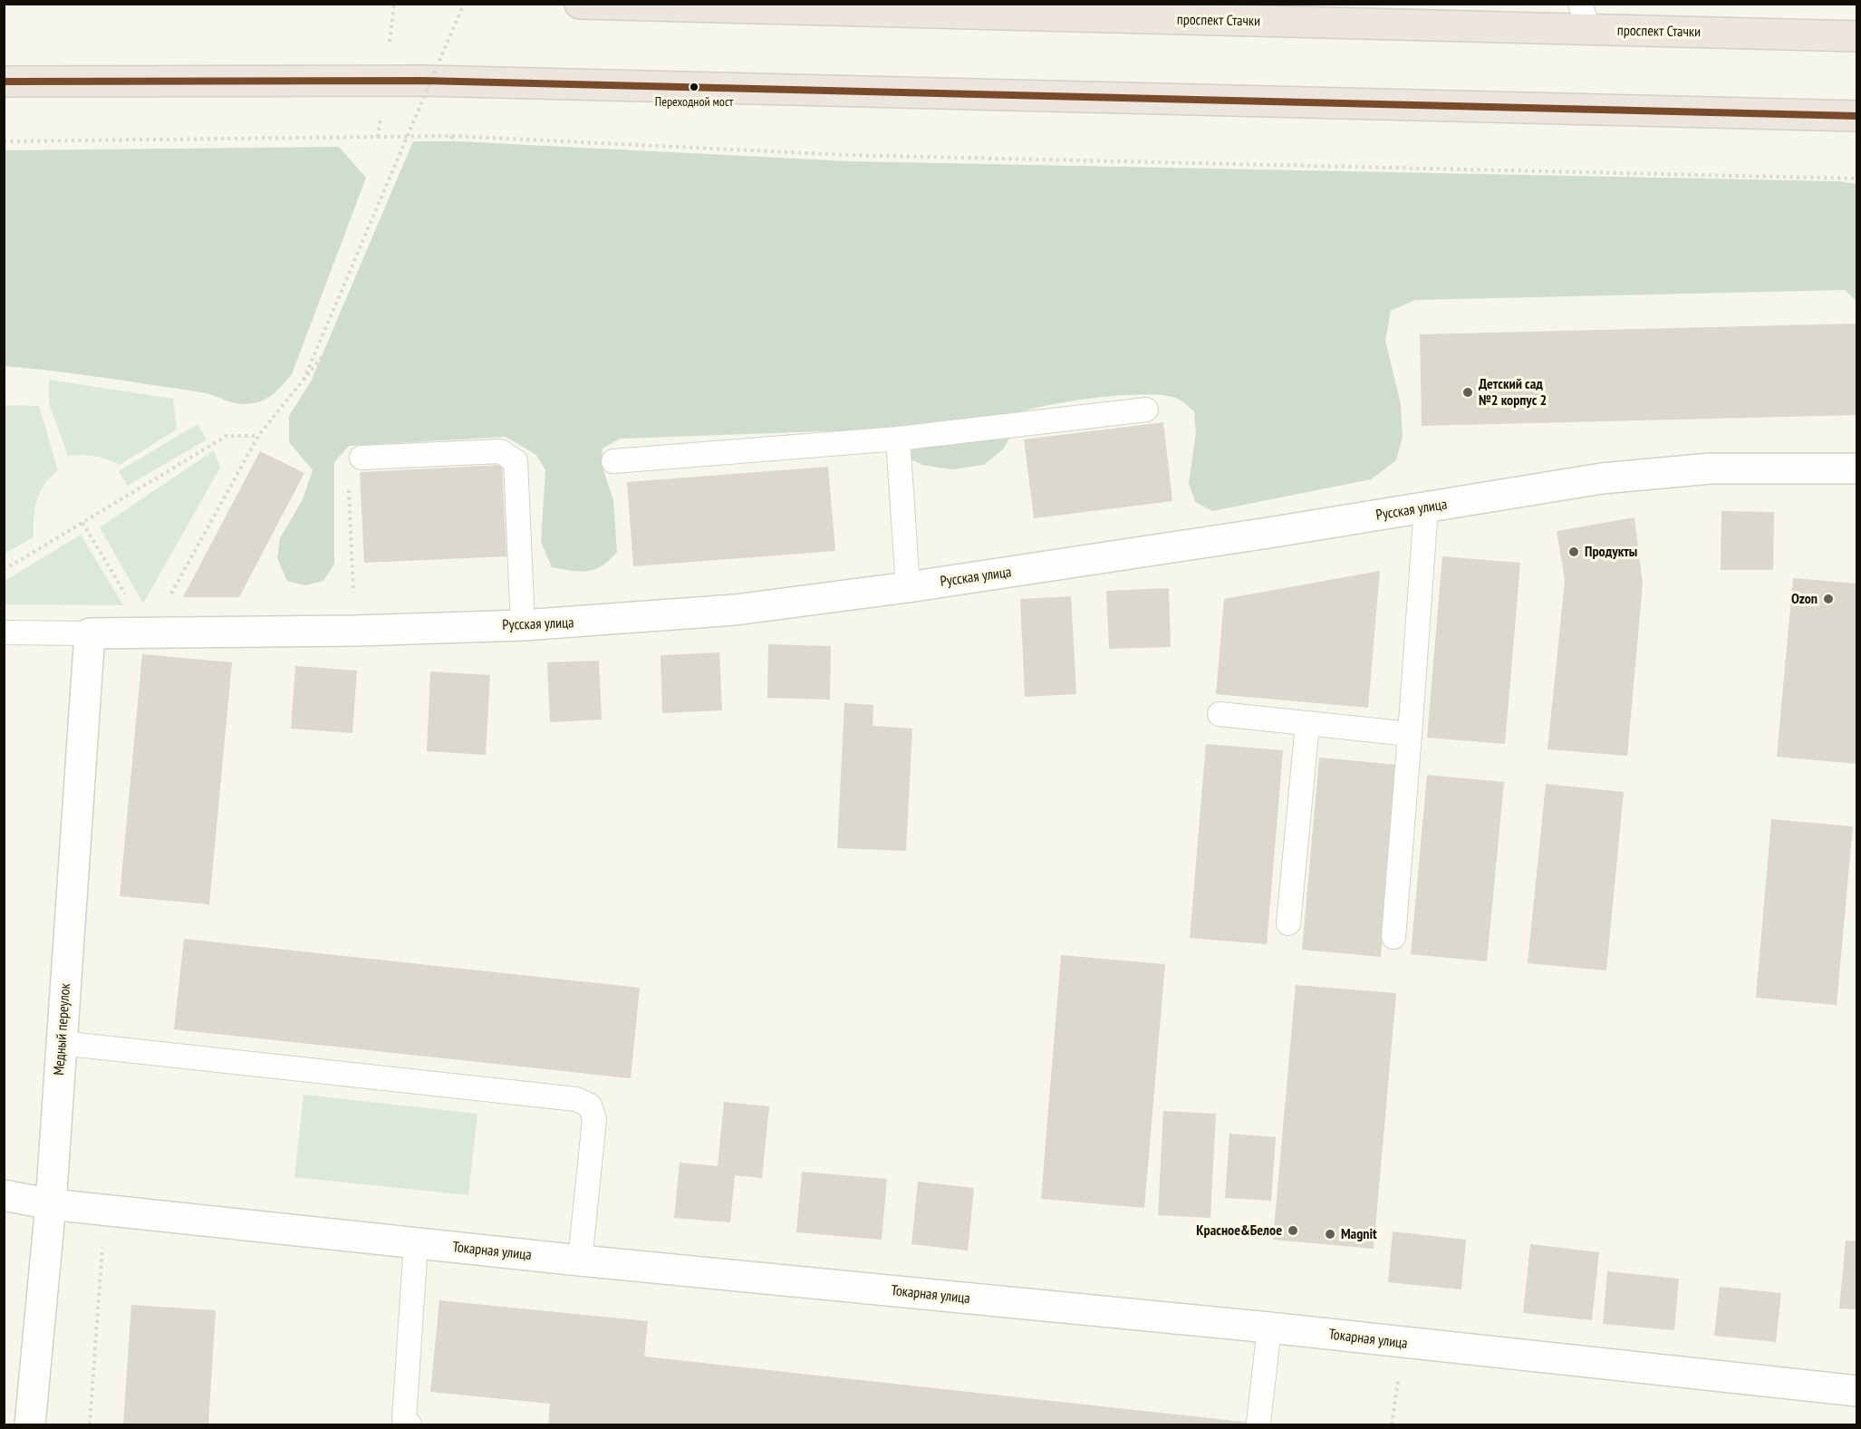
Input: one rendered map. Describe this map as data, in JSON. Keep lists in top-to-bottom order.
{
  "streets": {
    "main road": ["проспект Стачки"],
    "street": ["Русская улица", "Медный переулок", "Токарная улица"]
  },
  "crossings": [
    ["Русская улица", "Медный переулок"],
    ["Медный переулок", "Токарная улица"]
  ],
  "places": [
    "Переходной мост",
    "Детский сад №2 корпус 2",
    "Продукты",
    "Ozon",
    "Красное&Белое",
    "Magnit"
  ]
}
